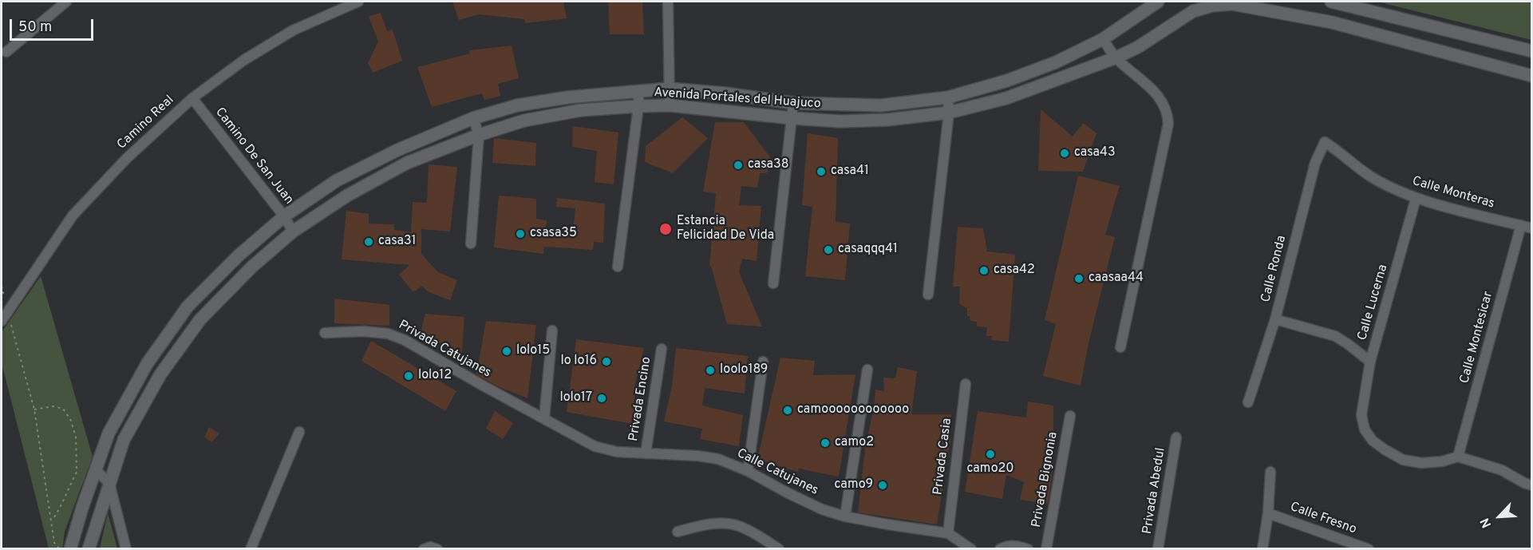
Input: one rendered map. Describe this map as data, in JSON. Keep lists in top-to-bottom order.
{
  "streets": {
    "street": [
      "Avenida Portales del Huajuco",
      "Camino Real",
      "Camino De San Juan",
      "Calle Monteras",
      "Calle Ronda",
      "Calle Lucerna",
      "Calle Montesicar",
      "Privada Catujanes",
      "Privada Encino",
      "Privada Casia",
      "Calle Catujanes",
      "Privada Bignonia",
      "Privada Abedul",
      "Calle Fresno"
    ]
  },
  "crossings": [
    ["Avenida Portales del Huajuco", "Camino De San Juan"],
    ["Camino Real", "Camino De San Juan"],
    ["Calle Monteras", "Calle Ronda"],
    ["Calle Monteras", "Calle Lucerna"],
    ["Calle Monteras", "Calle Montesicar"],
    ["Calle Lucerna", "Calle Montesicar"],
    ["Privada Catujanes", "Calle Catujanes"],
    ["Privada Encino", "Calle Catujanes"],
    ["Privada Casia", "Calle Catujanes"]
  ],
  "places": [
    "casa43",
    "casa38",
    "casa41",
    "Estancia Felicidad De Vida",
    "csasa35",
    "casa31",
    "casaqqq41",
    "casa42",
    "caasaa44",
    "lolo15",
    "lo lo16",
    "loolo189",
    "lolo12",
    "lolo17",
    "camoooooooooooo",
    "camo2",
    "camo20",
    "camo9"
  ],
  "scale_bar": "50 m",
  "north": "bottom left"
}
